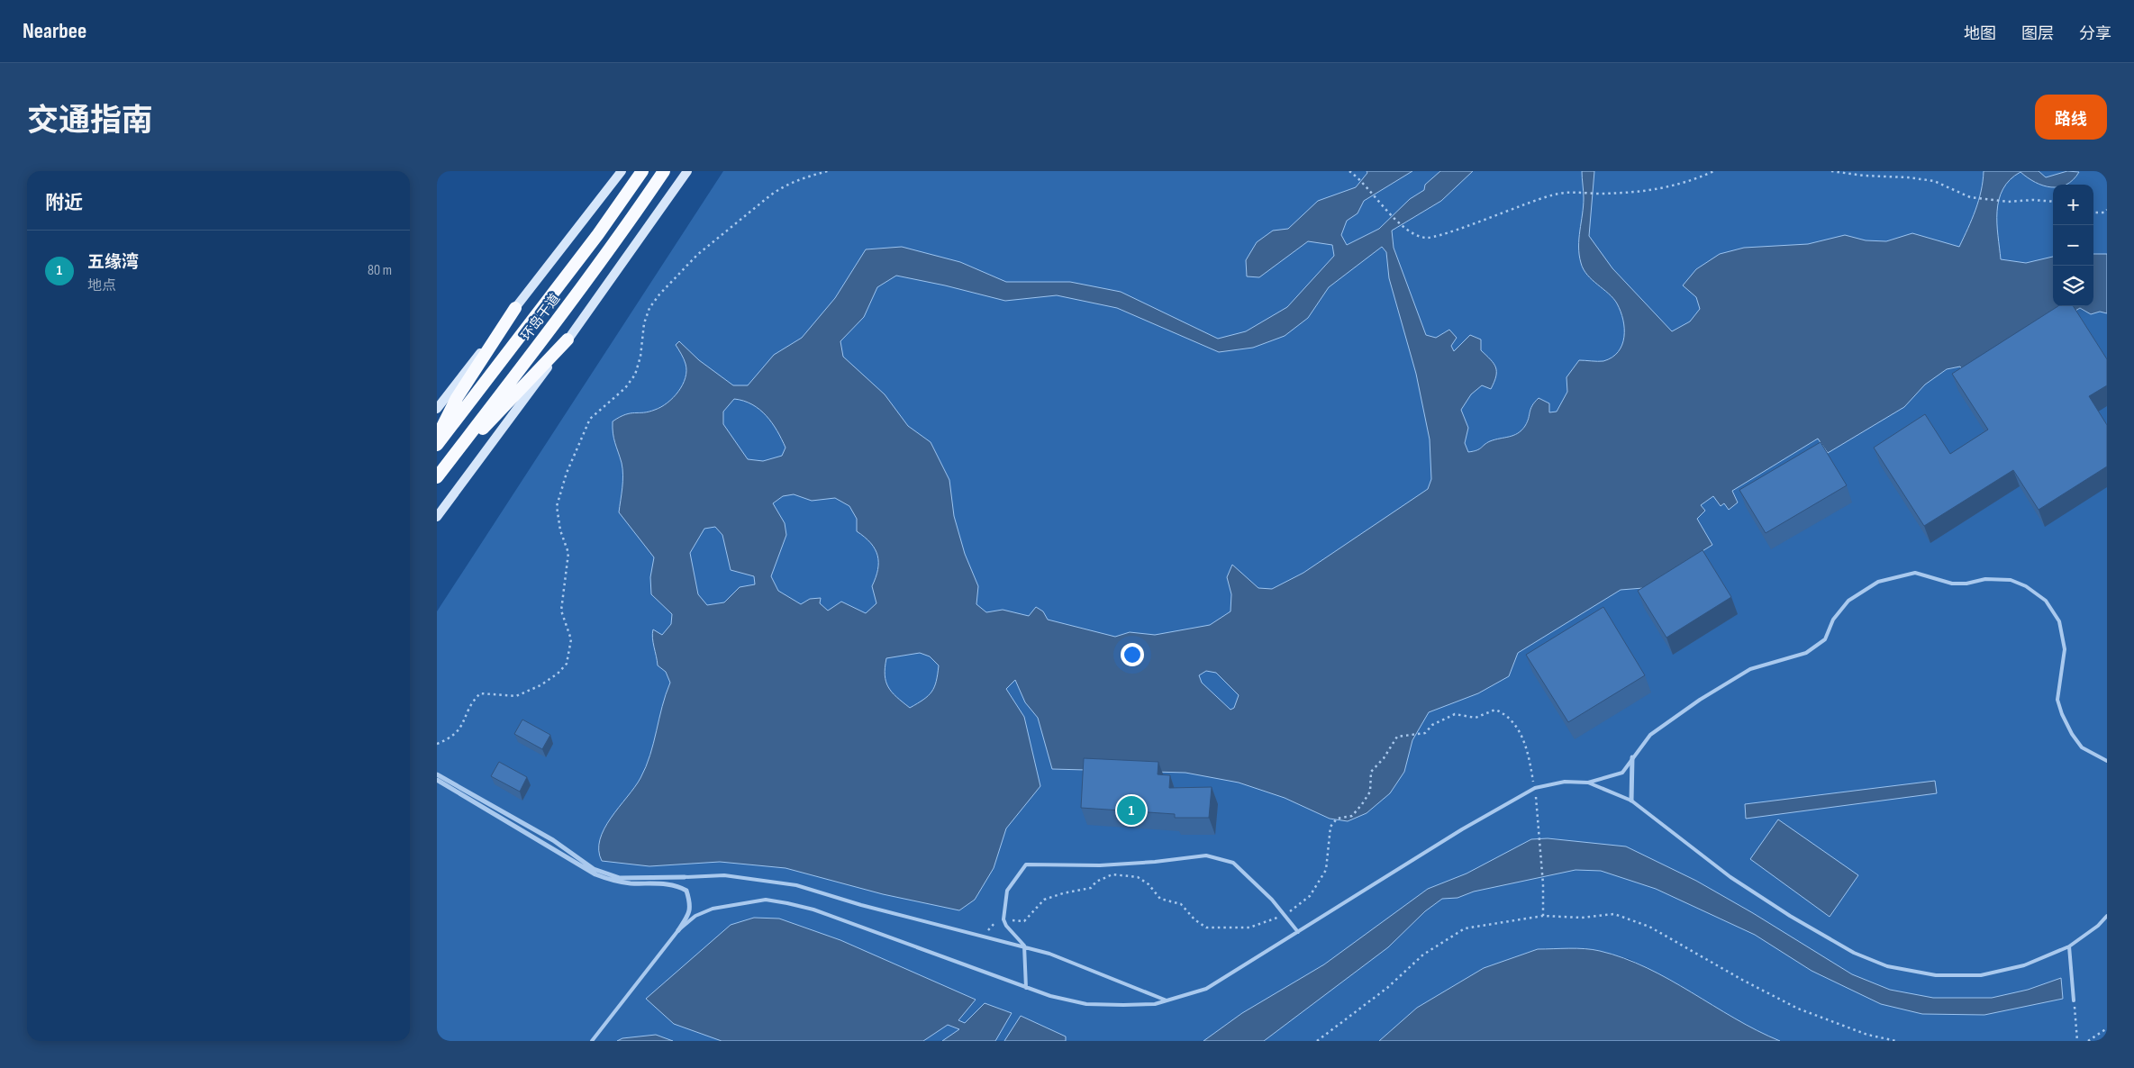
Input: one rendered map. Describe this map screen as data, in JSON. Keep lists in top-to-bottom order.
{
  "streets": {
    "highway": ["环岛干道"]
  },
  "page": {
    "header": "Nearbee",
    "nav": ["地图", "图层", "分享"],
    "title": "交通指南",
    "buttons": "路线",
    "heading": "附近",
    "map_buttons": ["+", "−"],
    "list": [
      {
        "mark": "1",
        "name": "五缘湾",
        "note": "地点",
        "value": "80 m"
      }
    ],
    "pins": "1"
  }
}
